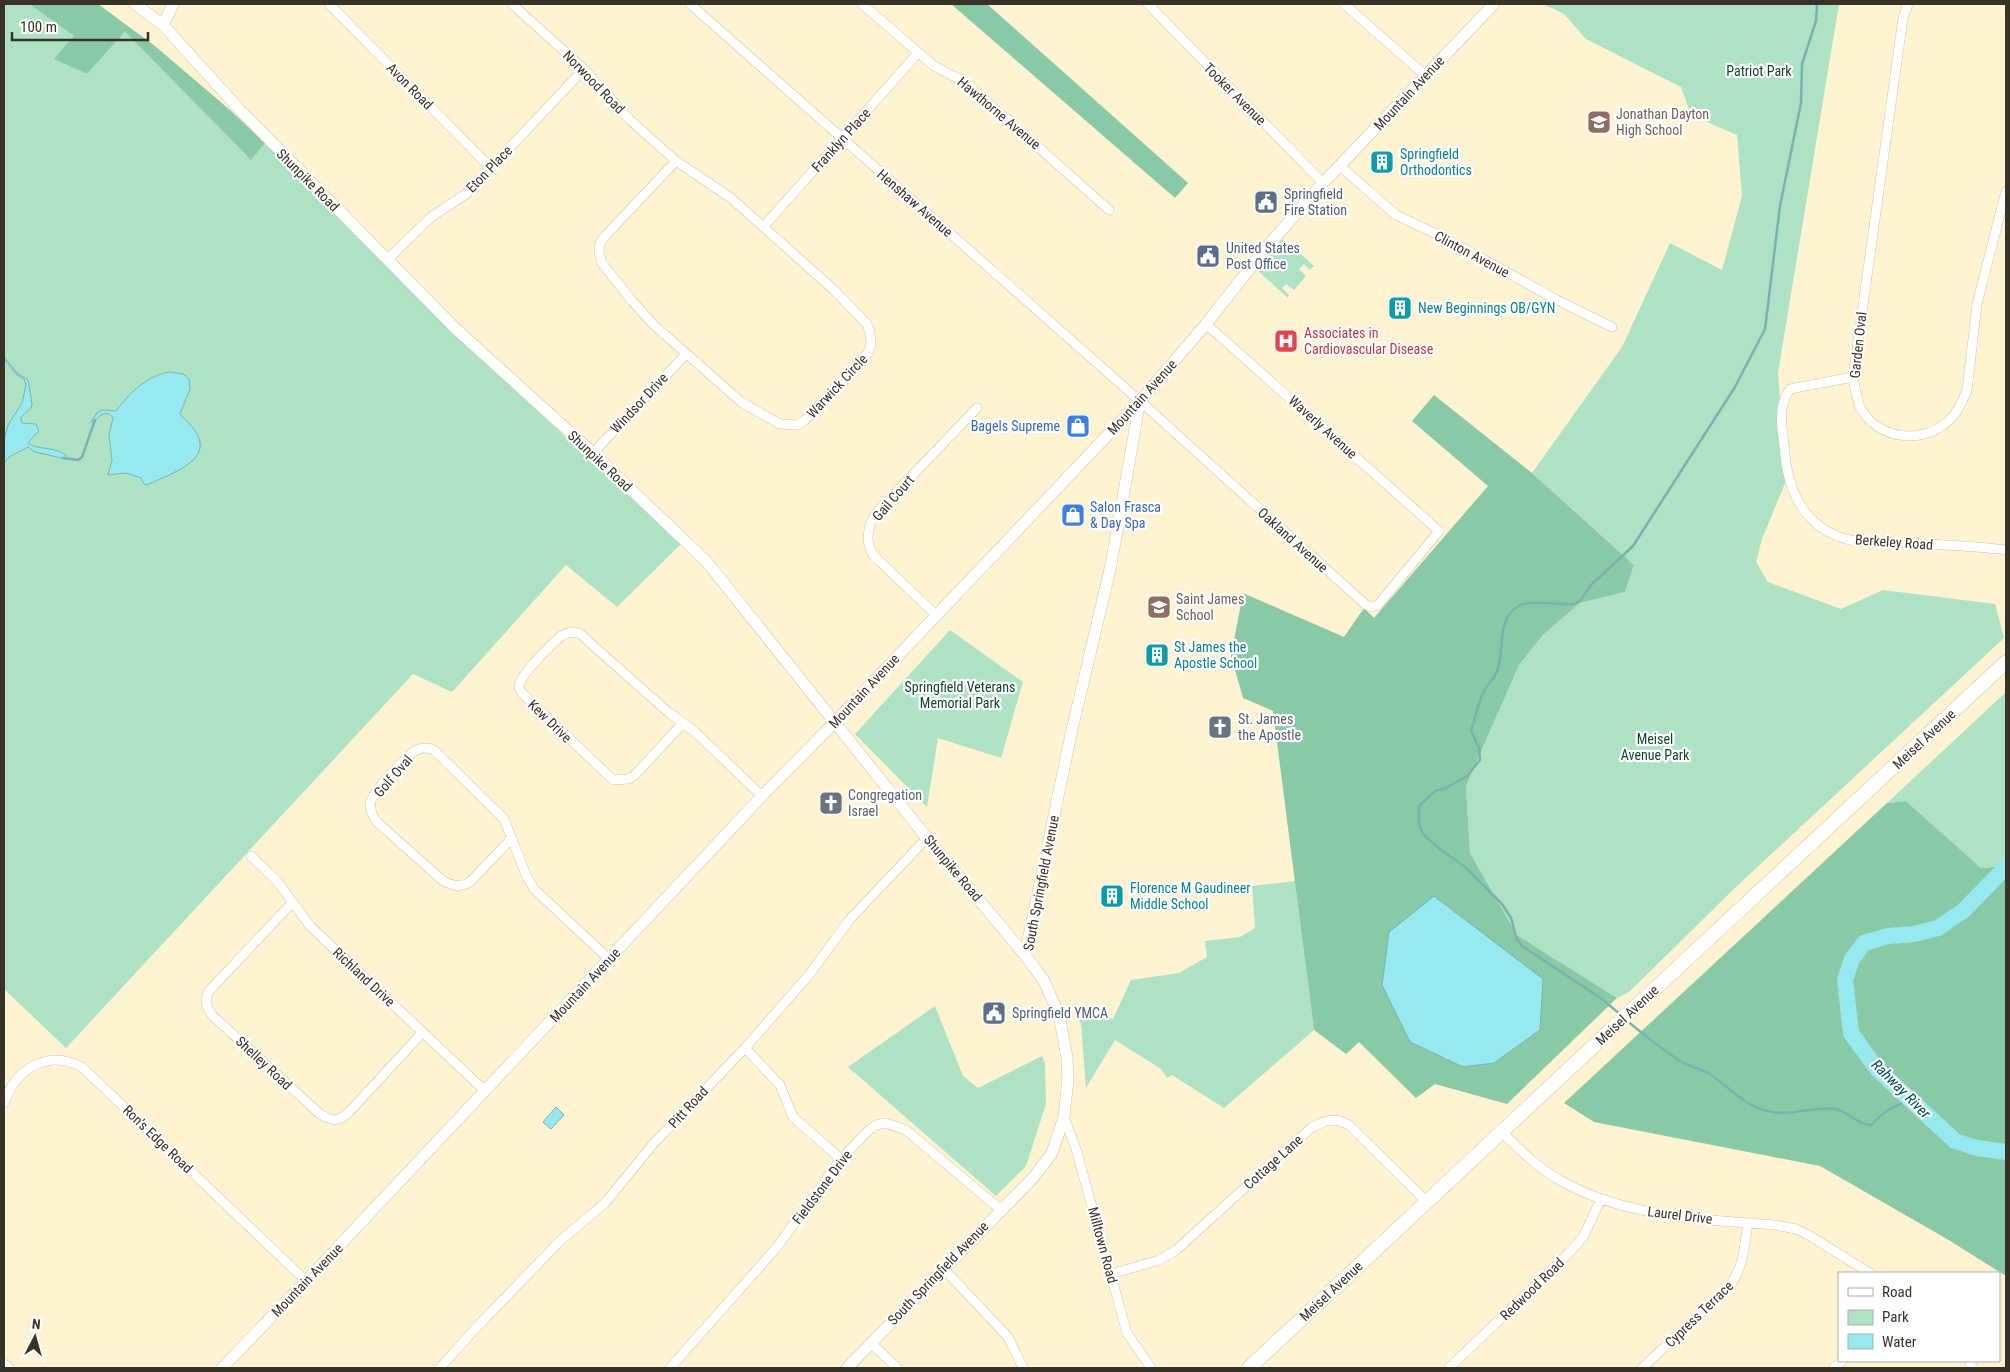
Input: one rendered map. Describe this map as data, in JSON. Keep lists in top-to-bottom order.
{
  "streets": {
    "main road": ["Meisel Avenue"],
    "street": [
      "Norwood Road",
      "Avon Road",
      "Mountain Avenue",
      "Tooker Avenue",
      "Hawthorne Avenue",
      "Franklyn Place",
      "Eton Place",
      "Shunpike Road",
      "Henshaw Avenue",
      "Clinton Avenue",
      "Garden Oval",
      "Warwick Circle",
      "Windsor Drive",
      "Waverly Avenue",
      "Gail Court",
      "Oakland Avenue",
      "Berkeley Road",
      "Kew Drive",
      "Golf Oval",
      "South Springfield Avenue",
      "Richland Drive",
      "Shelley Road",
      "Pitt Road",
      "Ron's Edge Road",
      "Cottage Lane",
      "Fieldstone Drive",
      "Laurel Drive",
      "Milltown Road",
      "Redwood Road",
      "Cypress Terrace"
    ]
  },
  "crossings": [
    ["Norwood Road", "Eton Place"],
    ["Norwood Road", "Warwick Circle"],
    ["Avon Road", "Eton Place"],
    ["Mountain Avenue", "Tooker Avenue"],
    ["Mountain Avenue", "Shunpike Road"],
    ["Mountain Avenue", "Henshaw Avenue"],
    ["Mountain Avenue", "Clinton Avenue"],
    ["Mountain Avenue", "Waverly Avenue"],
    ["Mountain Avenue", "Gail Court"],
    ["Mountain Avenue", "Oakland Avenue"],
    ["Mountain Avenue", "Kew Drive"],
    ["Mountain Avenue", "Golf Oval"],
    ["Mountain Avenue", "South Springfield Avenue"],
    ["Mountain Avenue", "Richland Drive"],
    ["Mountain Avenue", "Ron's Edge Road"],
    ["Hawthorne Avenue", "Franklyn Place"],
    ["Franklyn Place", "Henshaw Avenue"],
    ["Franklyn Place", "Warwick Circle"],
    ["Eton Place", "Shunpike Road"],
    ["Shunpike Road", "Windsor Drive"],
    ["Shunpike Road", "South Springfield Avenue"],
    ["Shunpike Road", "Pitt Road"],
    ["Henshaw Avenue", "Oakland Avenue"],
    ["Henshaw Avenue", "South Springfield Avenue"],
    ["Garden Oval", "Berkeley Road"],
    ["Warwick Circle", "Windsor Drive"],
    ["Waverly Avenue", "Oakland Avenue"],
    ["Oakland Avenue", "South Springfield Avenue"],
    ["Meisel Avenue", "Cottage Lane"],
    ["Meisel Avenue", "Laurel Drive"],
    ["South Springfield Avenue", "Fieldstone Drive"],
    ["South Springfield Avenue", "Milltown Road"],
    ["Richland Drive", "Shelley Road"],
    ["Cottage Lane", "Milltown Road"],
    ["Laurel Drive", "Redwood Road"],
    ["Laurel Drive", "Cypress Terrace"]
  ],
  "water": ["Rahway River"],
  "parks": ["Patriot Park", "Springfield Veterans Memorial Park", "Meisel Avenue Park"],
  "places": {
    "school or university": ["Jonathan Dayton High School", "Saint James School"],
    "building": [
      "Springfield Orthodontics",
      "New Beginnings OB/GYN",
      "St James the Apostle School",
      "Florence M Gaudineer Middle School"
    ],
    "public building": ["Springfield Fire Station", "United States Post Office", "Springfield YMCA"],
    "hospital": ["Associates in Cardiovascular Disease"],
    "shop": ["Bagels Supreme", "Salon Frasca & Day Spa"],
    "church": ["St. James the Apostle", "Congregation Israel"]
  },
  "legend": ["Road", "Park", "Water"],
  "scale_bar": "100 m",
  "north": "top"
}
